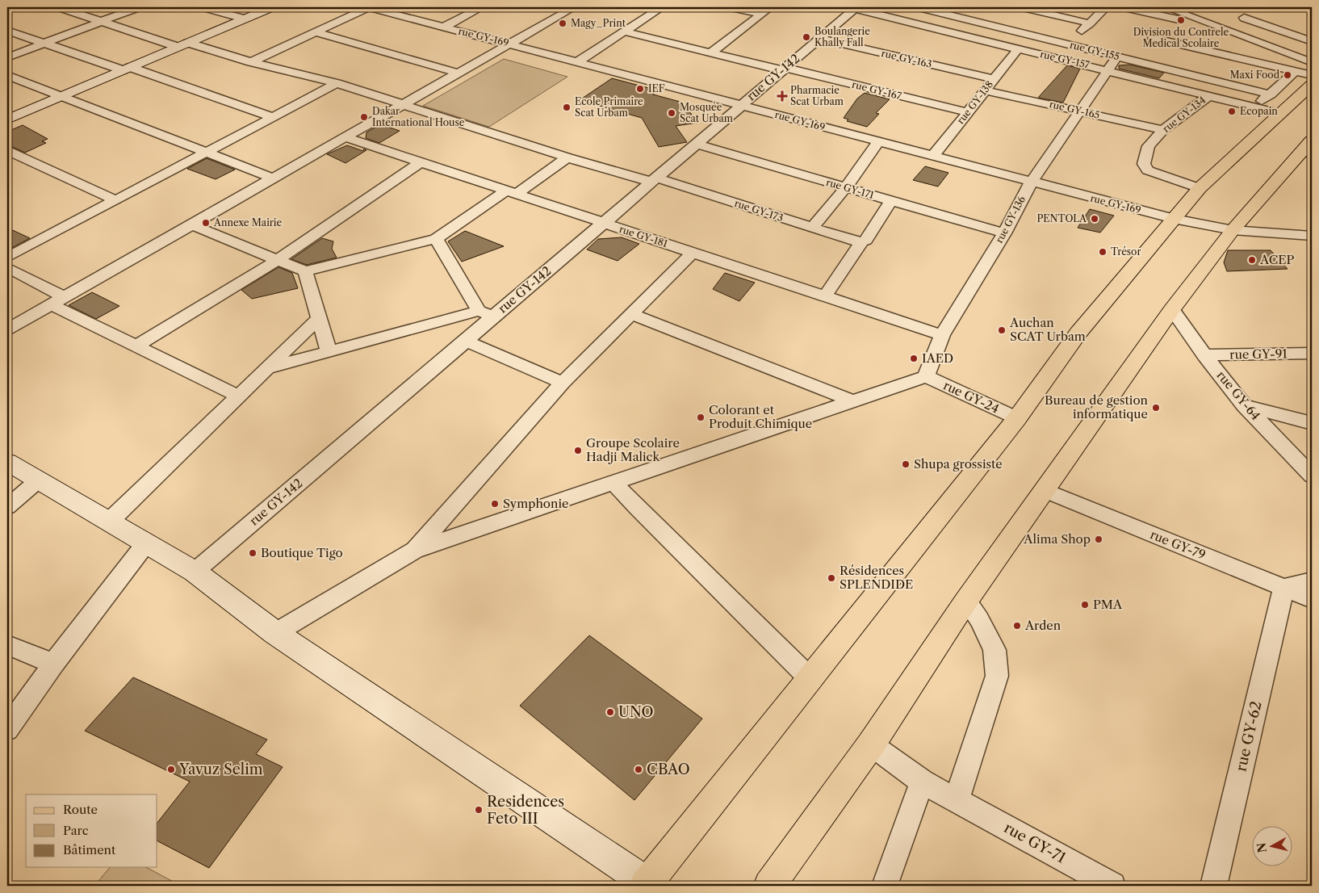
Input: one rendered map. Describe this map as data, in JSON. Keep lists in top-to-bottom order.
{
  "streets": {
    "street": [
      "rue GY-169",
      "rue GY-155",
      "rue GY-163",
      "rue GY-157",
      "rue GY-142",
      "rue GY-167",
      "rue GY-138",
      "rue GY-165",
      "rue GY-134",
      "rue GY-171",
      "rue GY-173",
      "rue GY-136",
      "rue GY-181",
      "rue GY-91",
      "rue GY-64",
      "rue GY-24",
      "rue GY-79",
      "rue GY-62",
      "rue GY-71"
    ]
  },
  "crossings": [
    ["rue GY-169", "rue GY-142"],
    ["rue GY-169", "rue GY-138"],
    ["rue GY-169", "rue GY-136"],
    ["rue GY-155", "rue GY-136"],
    ["rue GY-163", "rue GY-142"],
    ["rue GY-163", "rue GY-138"],
    ["rue GY-157", "rue GY-142"],
    ["rue GY-157", "rue GY-138"],
    ["rue GY-157", "rue GY-134"],
    ["rue GY-157", "rue GY-136"],
    ["rue GY-142", "rue GY-167"],
    ["rue GY-142", "rue GY-171"],
    ["rue GY-142", "rue GY-173"],
    ["rue GY-142", "rue GY-181"],
    ["rue GY-167", "rue GY-138"],
    ["rue GY-138", "rue GY-165"],
    ["rue GY-165", "rue GY-134"],
    ["rue GY-165", "rue GY-136"],
    ["rue GY-171", "rue GY-136"],
    ["rue GY-136", "rue GY-181"],
    ["rue GY-136", "rue GY-24"],
    ["rue GY-91", "rue GY-64"],
    ["rue GY-79", "rue GY-62"]
  ],
  "places": {
    "other": [
      "Division du Contrele Medical Scolaire",
      "Magy_Print",
      "Boulangerie Khally Fall",
      "Maxi Food",
      "IEF",
      "Ecole Primaire Scat Urbam",
      "Ecopain",
      "Mosquée Scat Urbam",
      "Dakar International House",
      "PENTOLA",
      "Annexe Mairie",
      "Trésor",
      "ACEP",
      "Auchan SCAT Urbam",
      "IAED",
      "Bureau de gestion informatique",
      "Colorant et Produit Chimique",
      "Groupe Scolaire Hadji Malick",
      "Shupa grossiste",
      "Symphonie",
      "Alima Shop",
      "Boutique Tigo",
      "Résidences SPLENDIDE",
      "PMA",
      "Arden",
      "UNO",
      "Yavuz Selim",
      "CBAO",
      "Residences Feto III"
    ],
    "health": ["Pharmacie Scat Urbam"]
  },
  "legend": ["Route", "Parc", "Bâtiment"],
  "north": "left"
}
